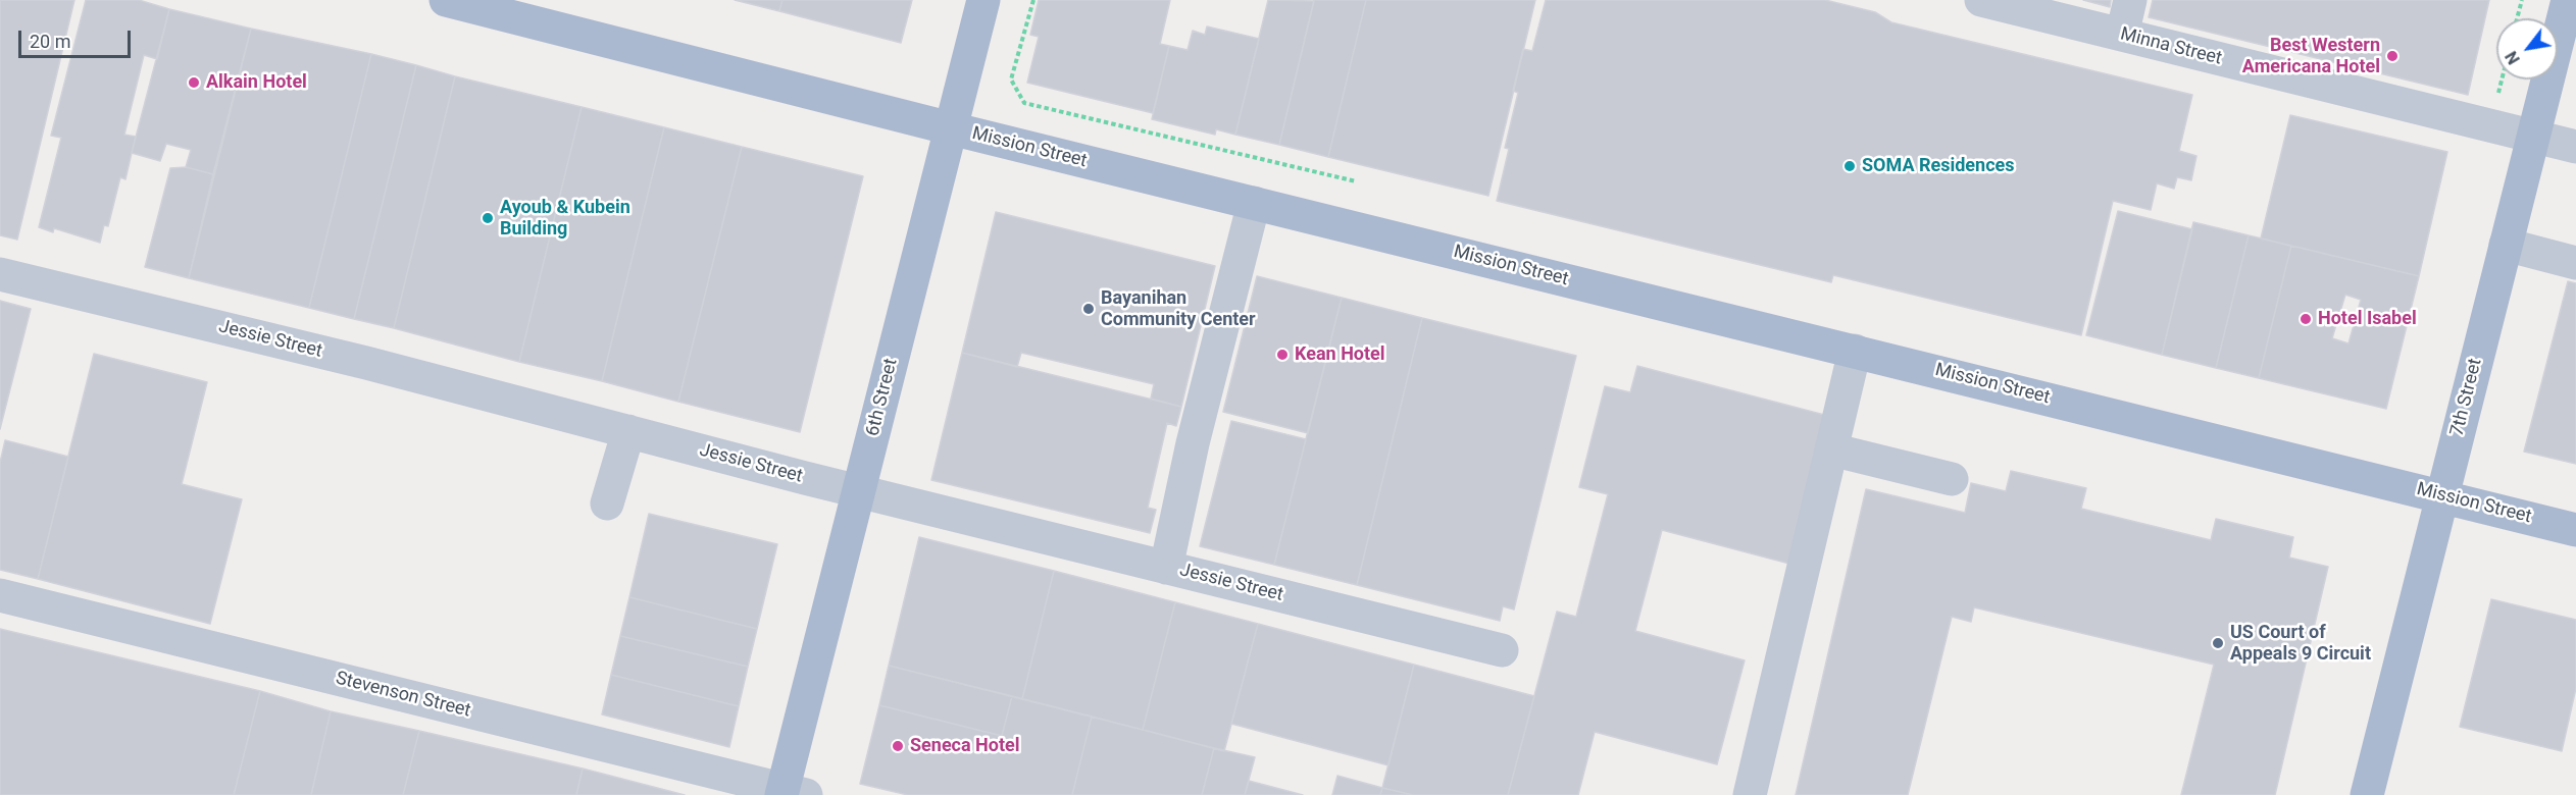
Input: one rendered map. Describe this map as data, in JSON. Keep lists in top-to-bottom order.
{
  "streets": {
    "main road": ["Mission Street", "6th Street", "7th Street"],
    "street": ["Minna Street", "Jessie Street", "Stevenson Street"]
  },
  "crossings": [
    ["Minna Street", "7th Street"],
    ["Mission Street", "6th Street"],
    ["Mission Street", "7th Street"],
    ["Jessie Street", "6th Street"],
    ["6th Street", "Stevenson Street"]
  ],
  "places": [
    "Best Western Americana Hotel",
    "Alkain Hotel",
    "SOMA Residences",
    "Ayoub & Kubein Building",
    "Bayanihan Community Center",
    "Hotel Isabel",
    "Kean Hotel",
    "US Court of Appeals 9 Circuit",
    "Seneca Hotel"
  ],
  "scale_bar": "20 m",
  "north": "bottom left"
}
